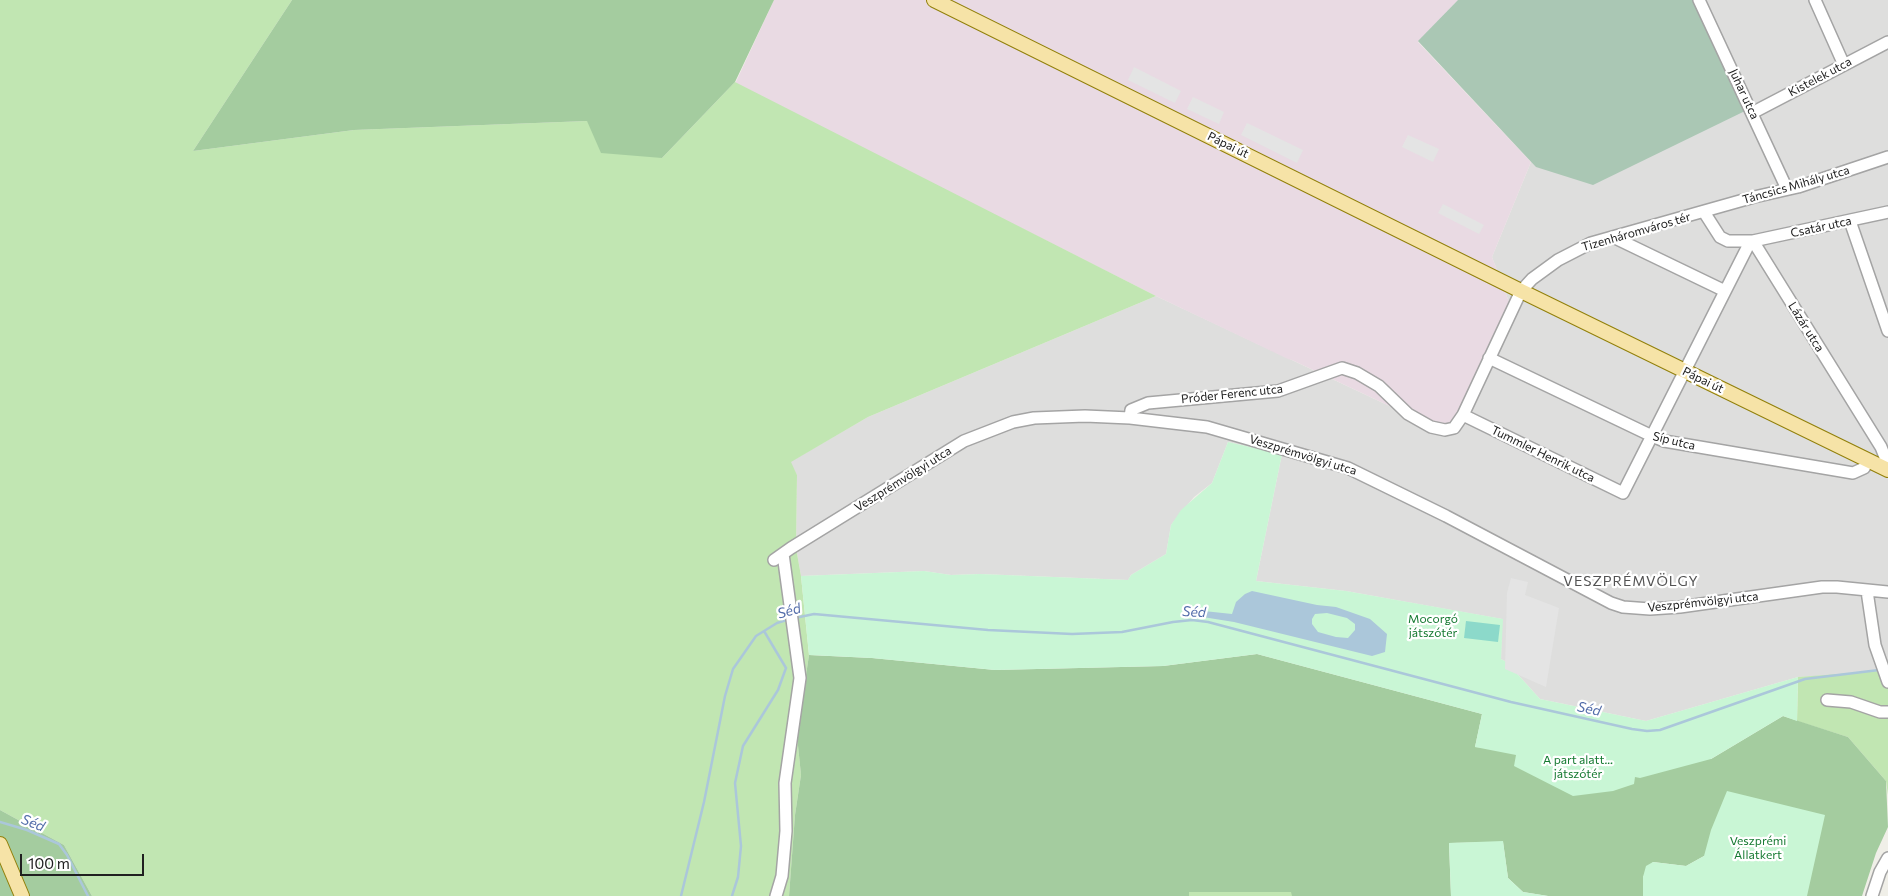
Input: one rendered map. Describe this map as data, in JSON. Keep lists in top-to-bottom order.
{
  "streets": {
    "main road": ["Pápai út"],
    "street": [
      "Kistelek utca",
      "Juhar utca",
      "Táncsics Mihály utca",
      "Csatár utca",
      "Tizenháromváros tér",
      "Lázár utca",
      "Próder Ferenc utca",
      "Síp utca",
      "Tummler Henrik utca",
      "Veszprémvölgyi utca"
    ]
  },
  "crossings": [
    ["Kistelek utca", "Juhar utca"],
    ["Juhar utca", "Táncsics Mihály utca"],
    ["Pápai út", "Tizenháromváros tér"],
    ["Pápai út", "Lázár utca"],
    ["Pápai út", "Síp utca"],
    ["Táncsics Mihály utca", "Tizenháromváros tér"],
    ["Csatár utca", "Lázár utca"],
    ["Próder Ferenc utca", "Tummler Henrik utca"],
    ["Próder Ferenc utca", "Veszprémvölgyi utca"],
    ["Síp utca", "Tummler Henrik utca"]
  ],
  "districts": ["VESZPRÉMVÖLGY"],
  "water": ["Séd"],
  "parks": ["Mocorgó játszótér", "A part alatt... játszótér", "Veszprémi Állatkert"],
  "scale_bar": "100 m"
}
